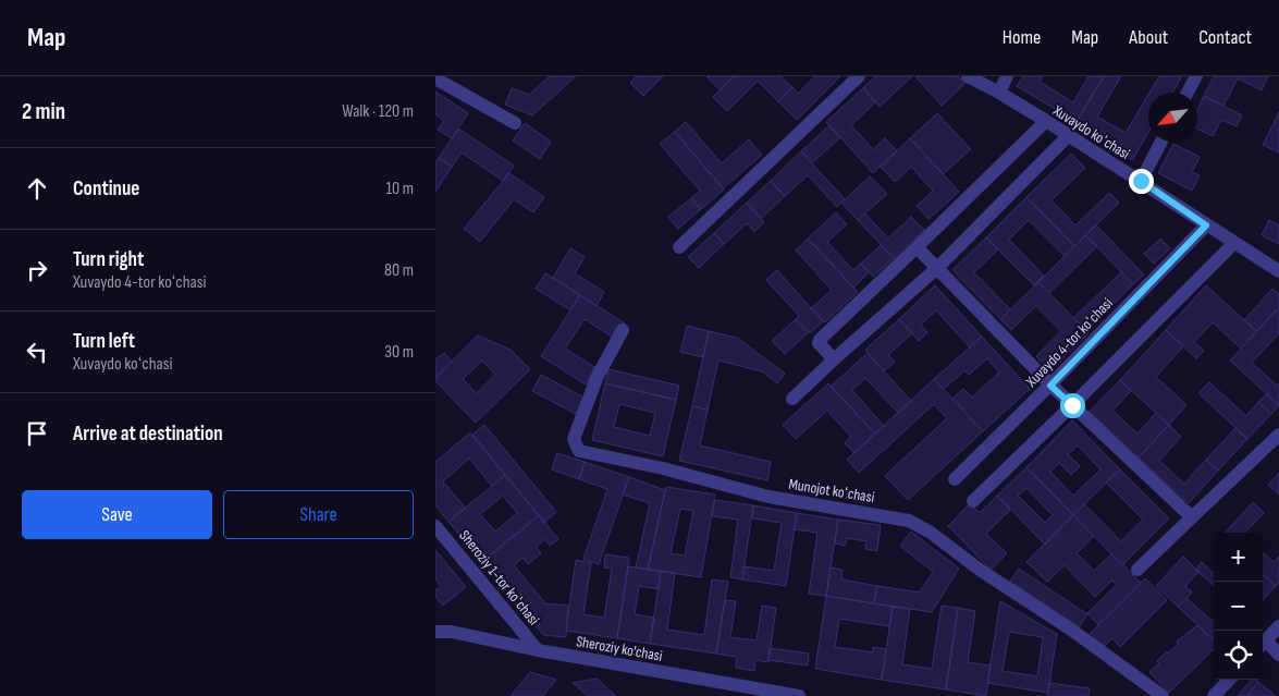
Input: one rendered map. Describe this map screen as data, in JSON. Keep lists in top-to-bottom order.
{
  "streets": {
    "street": [
      "Xuvaydo koʻchasi",
      "Xuvaydo 4-tor koʻchasi",
      "Munojot koʻchasi",
      "Sheroziy 1-tor koʻchasi",
      "Sheroziy ko'chasi"
    ]
  },
  "crossings": [
    ["Xuvaydo koʻchasi", "Xuvaydo 4-tor koʻchasi"],
    ["Sheroziy 1-tor koʻchasi", "Sheroziy ko'chasi"]
  ],
  "north": "bottom left",
  "page": {
    "header": "Map",
    "nav": [
      "Home",
      "Map",
      "About",
      "Contact"
    ],
    "heading": ["2 min", "Walk · 120 m"],
    "list": [
      ["Continue", "10 m"],
      ["Turn right", "Xuvaydo 4-tor koʻchasi", "80 m"],
      ["Turn left", "Xuvaydo koʻchasi", "30 m"],
      "Arrive at destination"
    ],
    "buttons": ["Save", "Share"],
    "map_buttons": ["+", "−"]
  }
}
